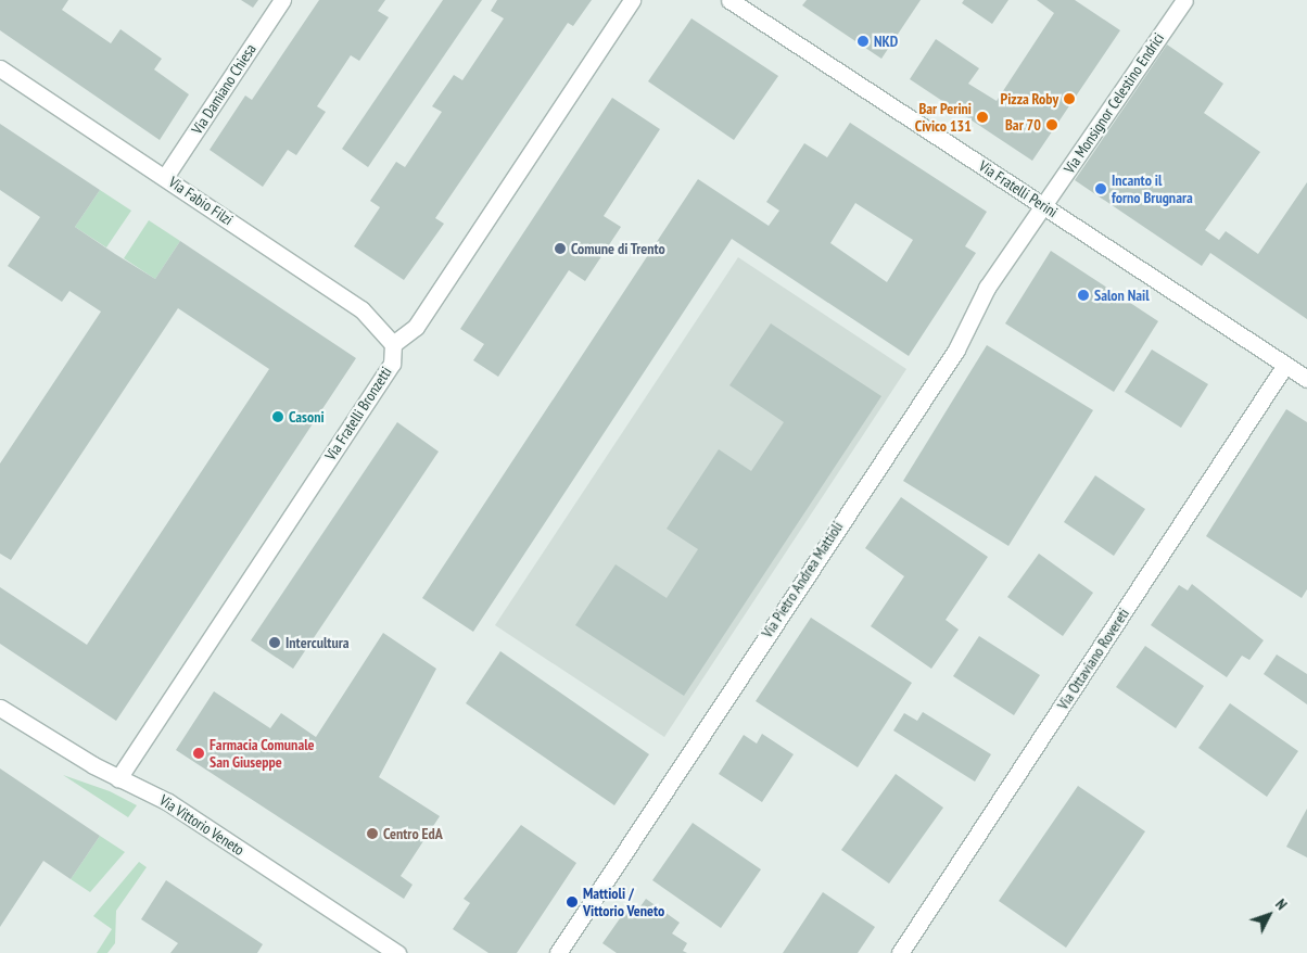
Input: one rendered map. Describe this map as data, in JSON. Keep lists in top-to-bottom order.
{
  "streets": {
    "street": [
      "Via Damiano Chiesa",
      "Via Monsignor Celestino Endrici",
      "Via Fratelli Perini",
      "Via Fabio Filzi",
      "Via Fratelli Bronzetti",
      "Via Pietro Andrea Mattioli",
      "Via Ottaviano Rovereti",
      "Via Vittorio Veneto"
    ]
  },
  "crossings": [
    ["Via Damiano Chiesa", "Via Fabio Filzi"],
    ["Via Monsignor Celestino Endrici", "Via Fratelli Perini"],
    ["Via Monsignor Celestino Endrici", "Via Pietro Andrea Mattioli"],
    ["Via Fratelli Perini", "Via Pietro Andrea Mattioli"],
    ["Via Fratelli Perini", "Via Ottaviano Rovereti"],
    ["Via Fabio Filzi", "Via Fratelli Bronzetti"],
    ["Via Fratelli Bronzetti", "Via Vittorio Veneto"]
  ],
  "places": [
    "NKD",
    "Pizza Roby",
    "Bar Perini Civico 131",
    "Bar 70",
    "Incanto il forno Brugnara",
    "Comune di Trento",
    "Salon Nail",
    "Casoni",
    "Intercultura",
    "Farmacia Comunale San Giuseppe",
    "Centro EdA",
    "Mattioli / Vittorio Veneto"
  ],
  "north": "top right"
}
